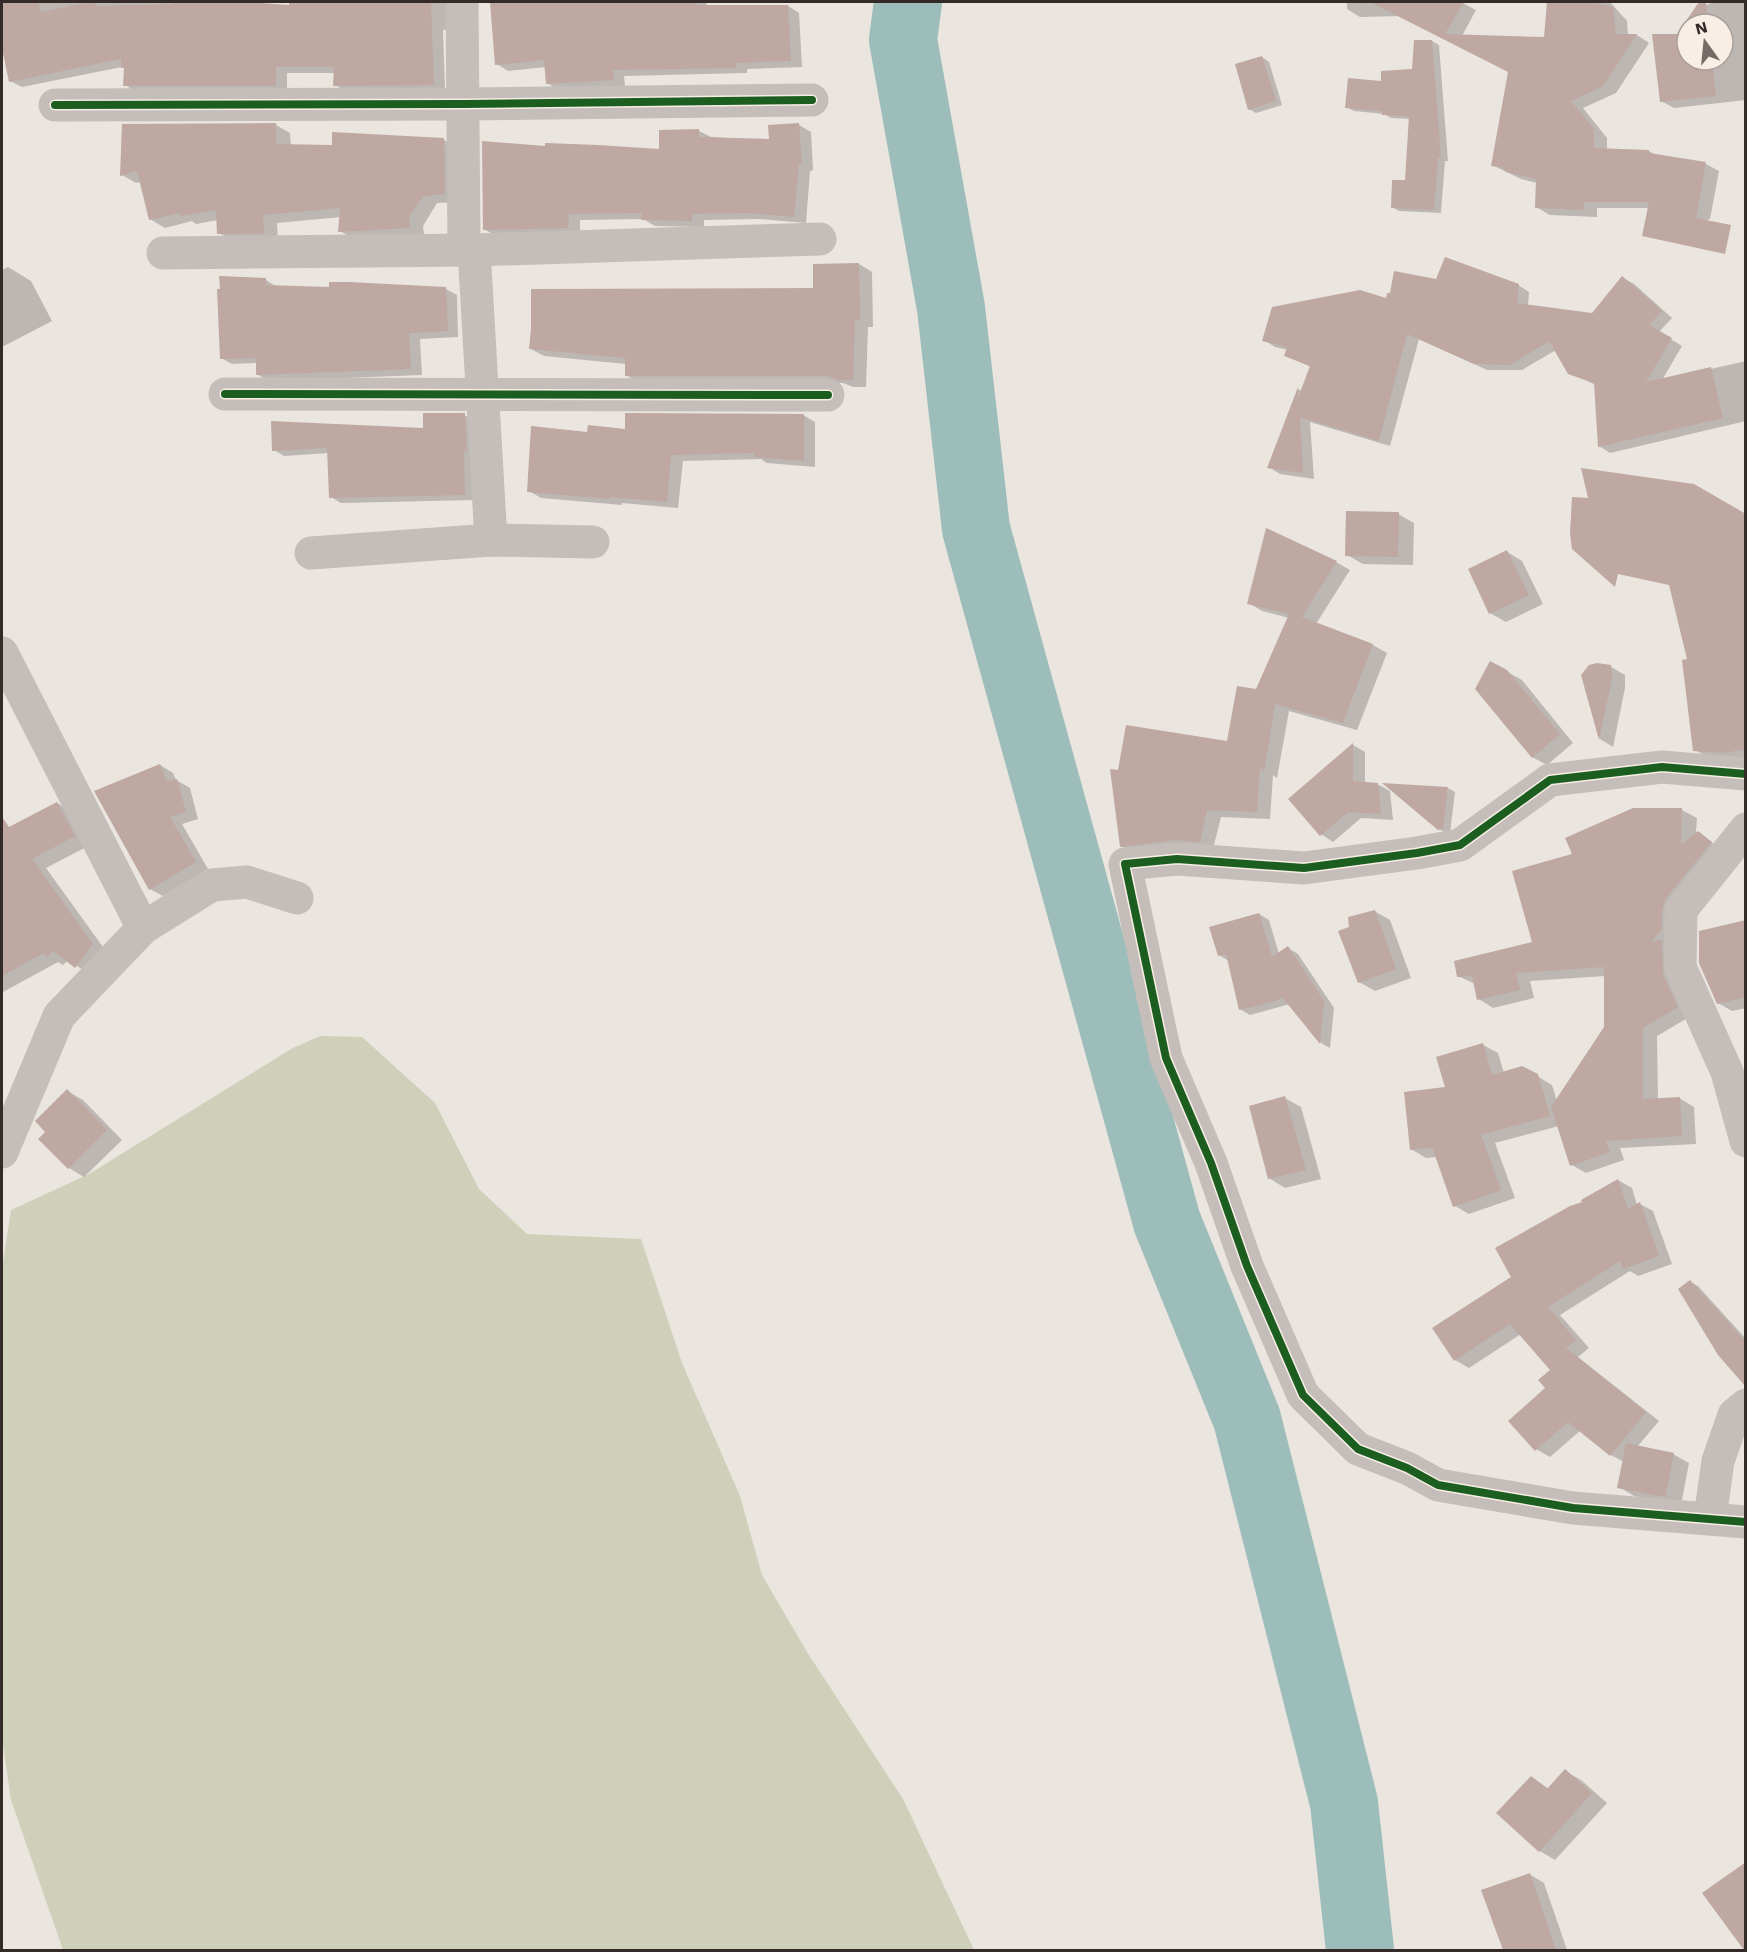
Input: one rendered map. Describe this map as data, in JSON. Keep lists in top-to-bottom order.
{
  "north": "top"
}
